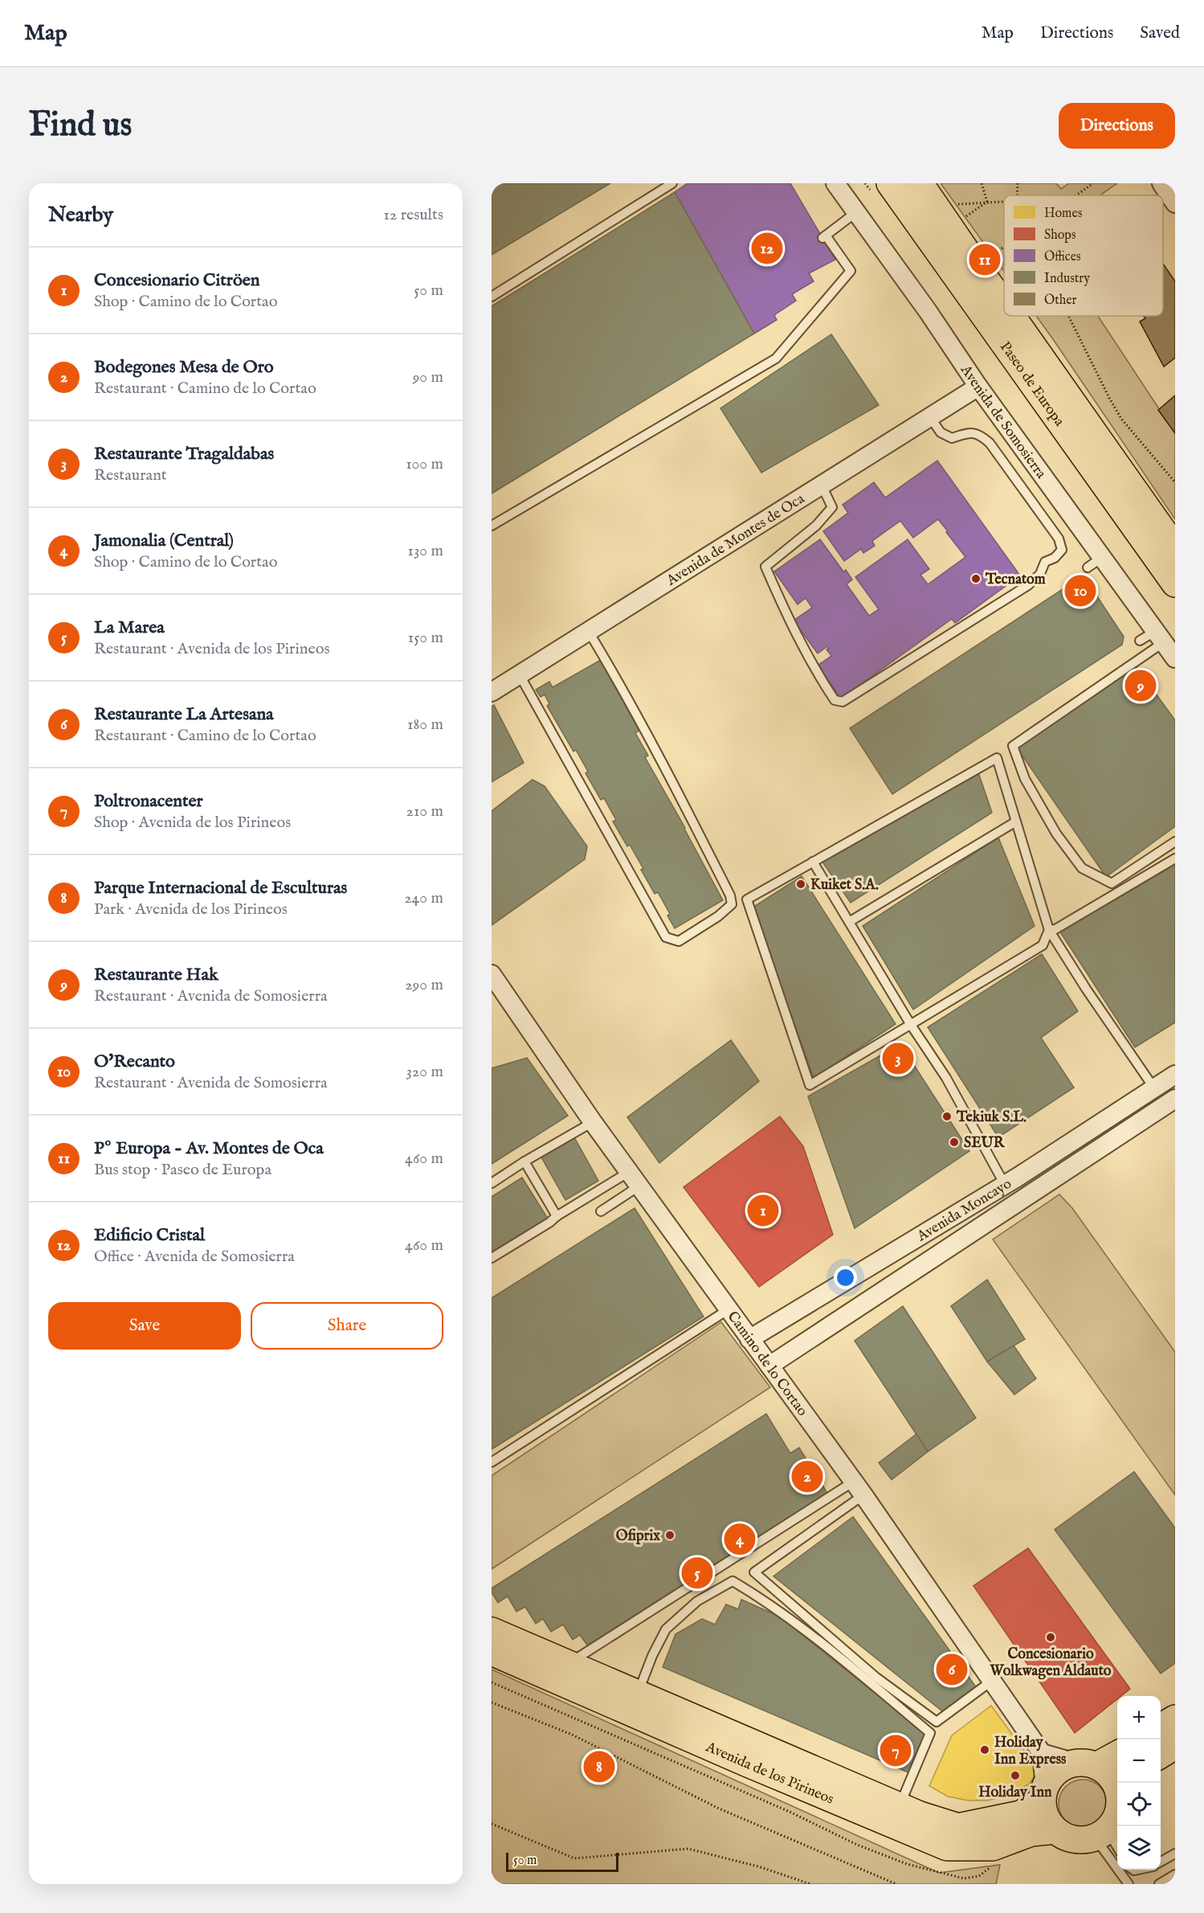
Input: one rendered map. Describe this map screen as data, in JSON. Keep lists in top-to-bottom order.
{
  "streets": {
    "main road": ["Paseo de Europa", "Avenida de los Pirineos"],
    "street": [
      "Avenida de Somosierra",
      "Avenida de Montes de Oca",
      "Avenida Moncayo",
      "Camino de lo Cortao"
    ]
  },
  "crossings": [
    ["Avenida de Somosierra", "Avenida de Montes de Oca"],
    ["Avenida Moncayo", "Camino de lo Cortao"],
    ["Camino de lo Cortao", "Avenida de los Pirineos"]
  ],
  "places": [
    "Tecnatom",
    "Kuiket S.A.",
    "Tekiuk S.L.",
    "SEUR",
    "Ofiprix",
    "Concesionario Wolkwagen Aldauto",
    "Holiday Inn Express",
    "Holiday Inn"
  ],
  "legend": [
    "Homes",
    "Shops",
    "Offices",
    "Industry",
    "Other"
  ],
  "scale_bar": "50 m",
  "page": {
    "header": "Map",
    "nav": ["Map", "Directions", "Saved"],
    "buttons": [
      "Directions",
      ["Save", "Share"]
    ],
    "title": "Find us",
    "heading": ["Nearby", "12 results"],
    "pins": [
      "12",
      "11",
      "10",
      "9",
      "3",
      "1",
      "2",
      "4",
      "5",
      "6",
      "7",
      "8"
    ],
    "list": [
      {
        "mark": "1",
        "name": "Concesionario Citröen",
        "note": "Shop · Camino de lo Cortao",
        "value": "50 m"
      },
      {
        "mark": "2",
        "name": "Bodegones Mesa de Oro",
        "note": "Restaurant · Camino de lo Cortao",
        "value": "90 m"
      },
      {
        "mark": "3",
        "name": "Restaurante Tragaldabas",
        "note": "Restaurant",
        "value": "100 m"
      },
      {
        "mark": "4",
        "name": "Jamonalia (Central)",
        "note": "Shop · Camino de lo Cortao",
        "value": "130 m"
      },
      {
        "mark": "5",
        "name": "La Marea",
        "note": "Restaurant · Avenida de los Pirineos",
        "value": "150 m"
      },
      {
        "mark": "6",
        "name": "Restaurante La Artesana",
        "note": "Restaurant · Camino de lo Cortao",
        "value": "180 m"
      },
      {
        "mark": "7",
        "name": "Poltronacenter",
        "note": "Shop · Avenida de los Pirineos",
        "value": "210 m"
      },
      {
        "mark": "8",
        "name": "Parque Internacional de Esculturas",
        "note": "Park · Avenida de los Pirineos",
        "value": "240 m"
      },
      {
        "mark": "9",
        "name": "Restaurante Hak",
        "note": "Restaurant · Avenida de Somosierra",
        "value": "290 m"
      },
      {
        "mark": "10",
        "name": "O'Recanto",
        "note": "Restaurant · Avenida de Somosierra",
        "value": "320 m"
      },
      {
        "mark": "11",
        "name": "Pº Europa - Av. Montes de Oca",
        "note": "Bus stop · Paseo de Europa",
        "value": "460 m"
      },
      {
        "mark": "12",
        "name": "Edificio Cristal",
        "note": "Office · Avenida de Somosierra",
        "value": "460 m"
      }
    ],
    "map_buttons": ["+", "−"],
    "scale": "50 m"
  }
}
